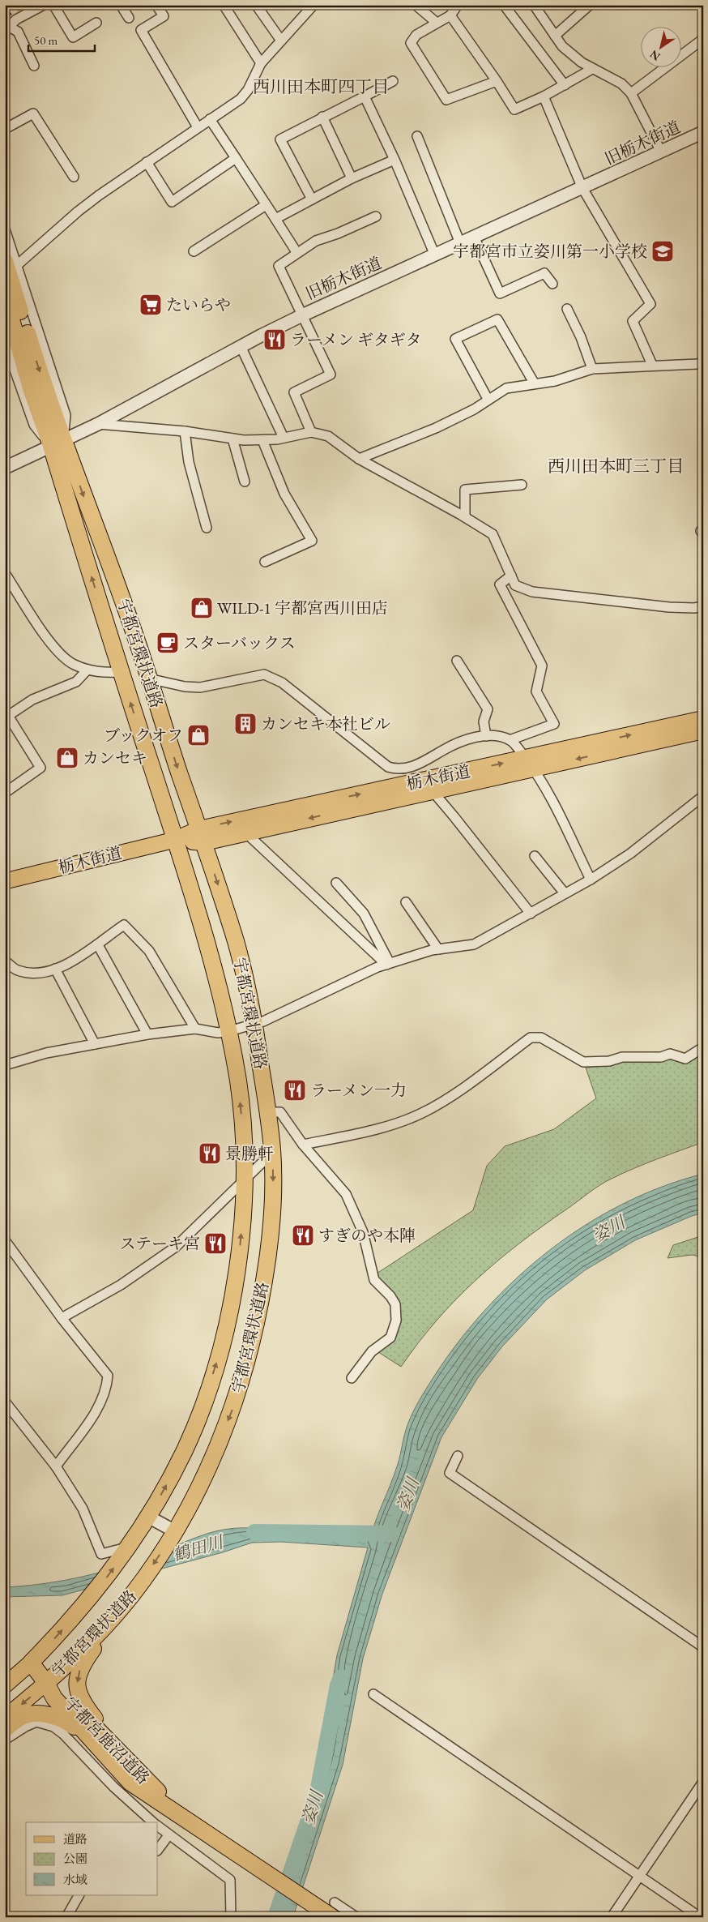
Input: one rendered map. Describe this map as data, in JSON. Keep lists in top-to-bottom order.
{
  "streets": {
    "highway": ["宇都宮環状道路", "栃木街道", "宇都宮鹿沼道路"],
    "street": ["旧栃木街道"]
  },
  "crossings": [
    ["旧栃木街道", "宇都宮環状道路"],
    ["宇都宮環状道路", "栃木街道"],
    ["宇都宮環状道路", "宇都宮鹿沼道路"]
  ],
  "districts": ["西川田本町四丁目", "西川田本町三丁目"],
  "water": ["姿川", "鶴田川"],
  "places": {
    "school or university": ["宇都宮市立姿川第一小学校"],
    "supermarket": ["たいらや"],
    "restaurant": [
      "ラーメン ギタギタ",
      "ラーメン一力",
      "景勝軒",
      "すぎのや本陣",
      "ステーキ宮"
    ],
    "shop": ["WILD-1 宇都宮西川田店", "ブックオフ", "カンセキ"],
    "cafe": ["スターバックス"],
    "building": ["カンセキ本社ビル"]
  },
  "legend": ["道路", "公園", "水域"],
  "scale_bar": "50 m",
  "north": "bottom left"
}
